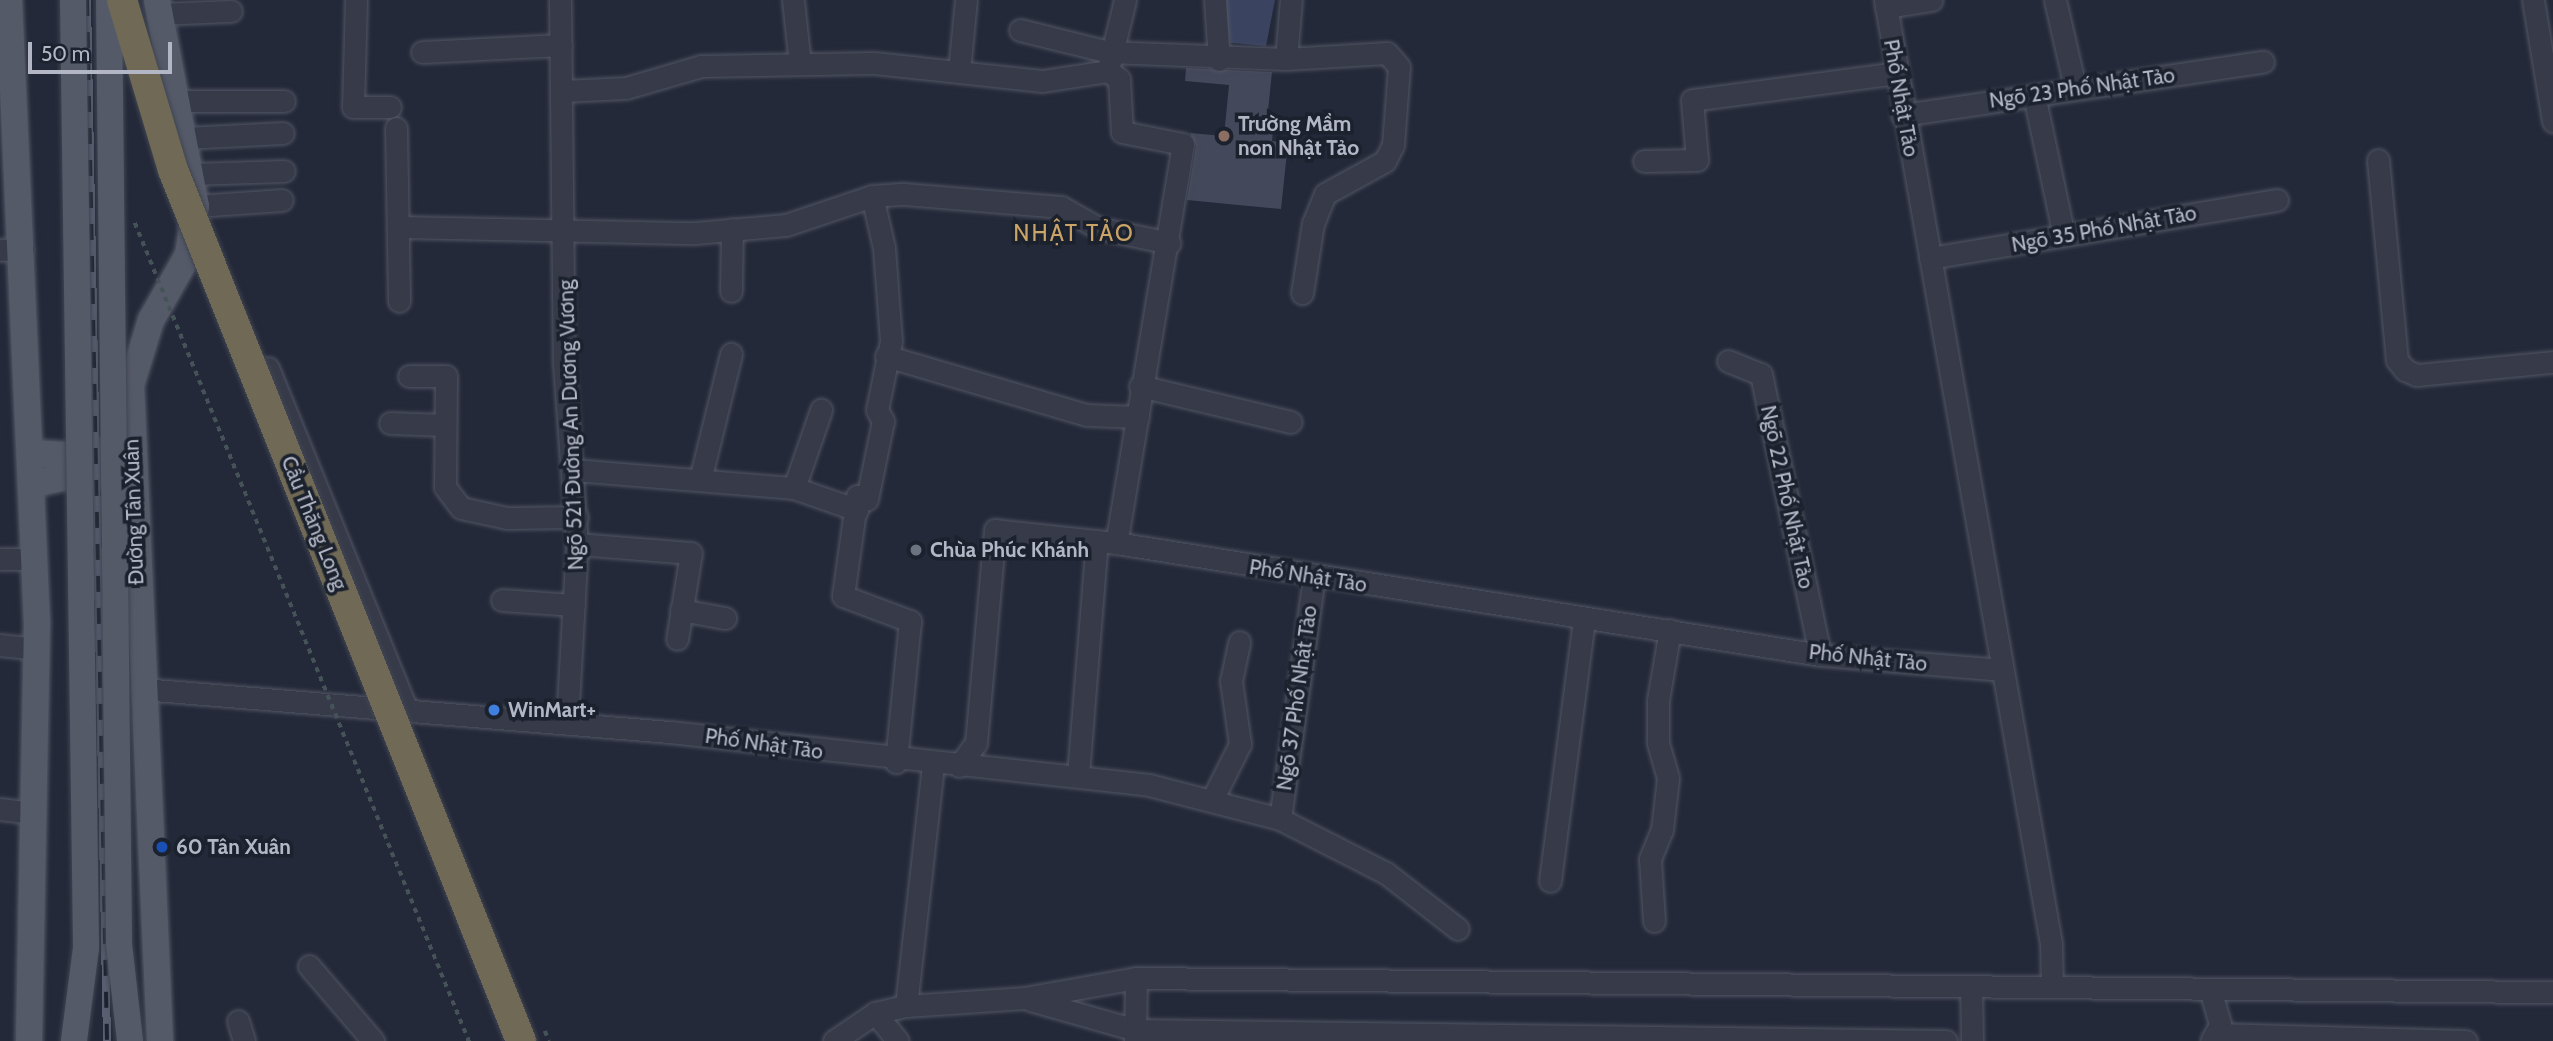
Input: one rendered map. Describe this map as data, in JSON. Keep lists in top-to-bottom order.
{
  "streets": {
    "highway": ["Cầu Thăng Long"],
    "main road": ["Đường Tân Xuân"],
    "street": [
      "Ngõ 23 Phố Nhật Tảo",
      "Phố Nhật Tảo",
      "Ngõ 35 Phố Nhật Tảo",
      "Ngõ 521 Đường An Dương Vương",
      "Ngõ 22 Phố Nhật Tảo",
      "Ngõ 37 Phố Nhật Tảo"
    ]
  },
  "crossings": [
    ["Ngõ 23 Phố Nhật Tảo", "Phố Nhật Tảo"],
    ["Phố Nhật Tảo", "Ngõ 35 Phố Nhật Tảo"],
    ["Phố Nhật Tảo", "Ngõ 521 Đường An Dương Vương"],
    ["Phố Nhật Tảo", "Ngõ 22 Phố Nhật Tảo"],
    ["Phố Nhật Tảo", "Đường Tân Xuân"],
    ["Phố Nhật Tảo", "Ngõ 37 Phố Nhật Tảo"]
  ],
  "districts": ["NHẬT TẢO"],
  "places": [
    "Trường Mầm non Nhật Tảo",
    "Chùa Phúc Khánh",
    "WinMart+",
    "60 Tân Xuân"
  ],
  "scale_bar": "50 m"
}
